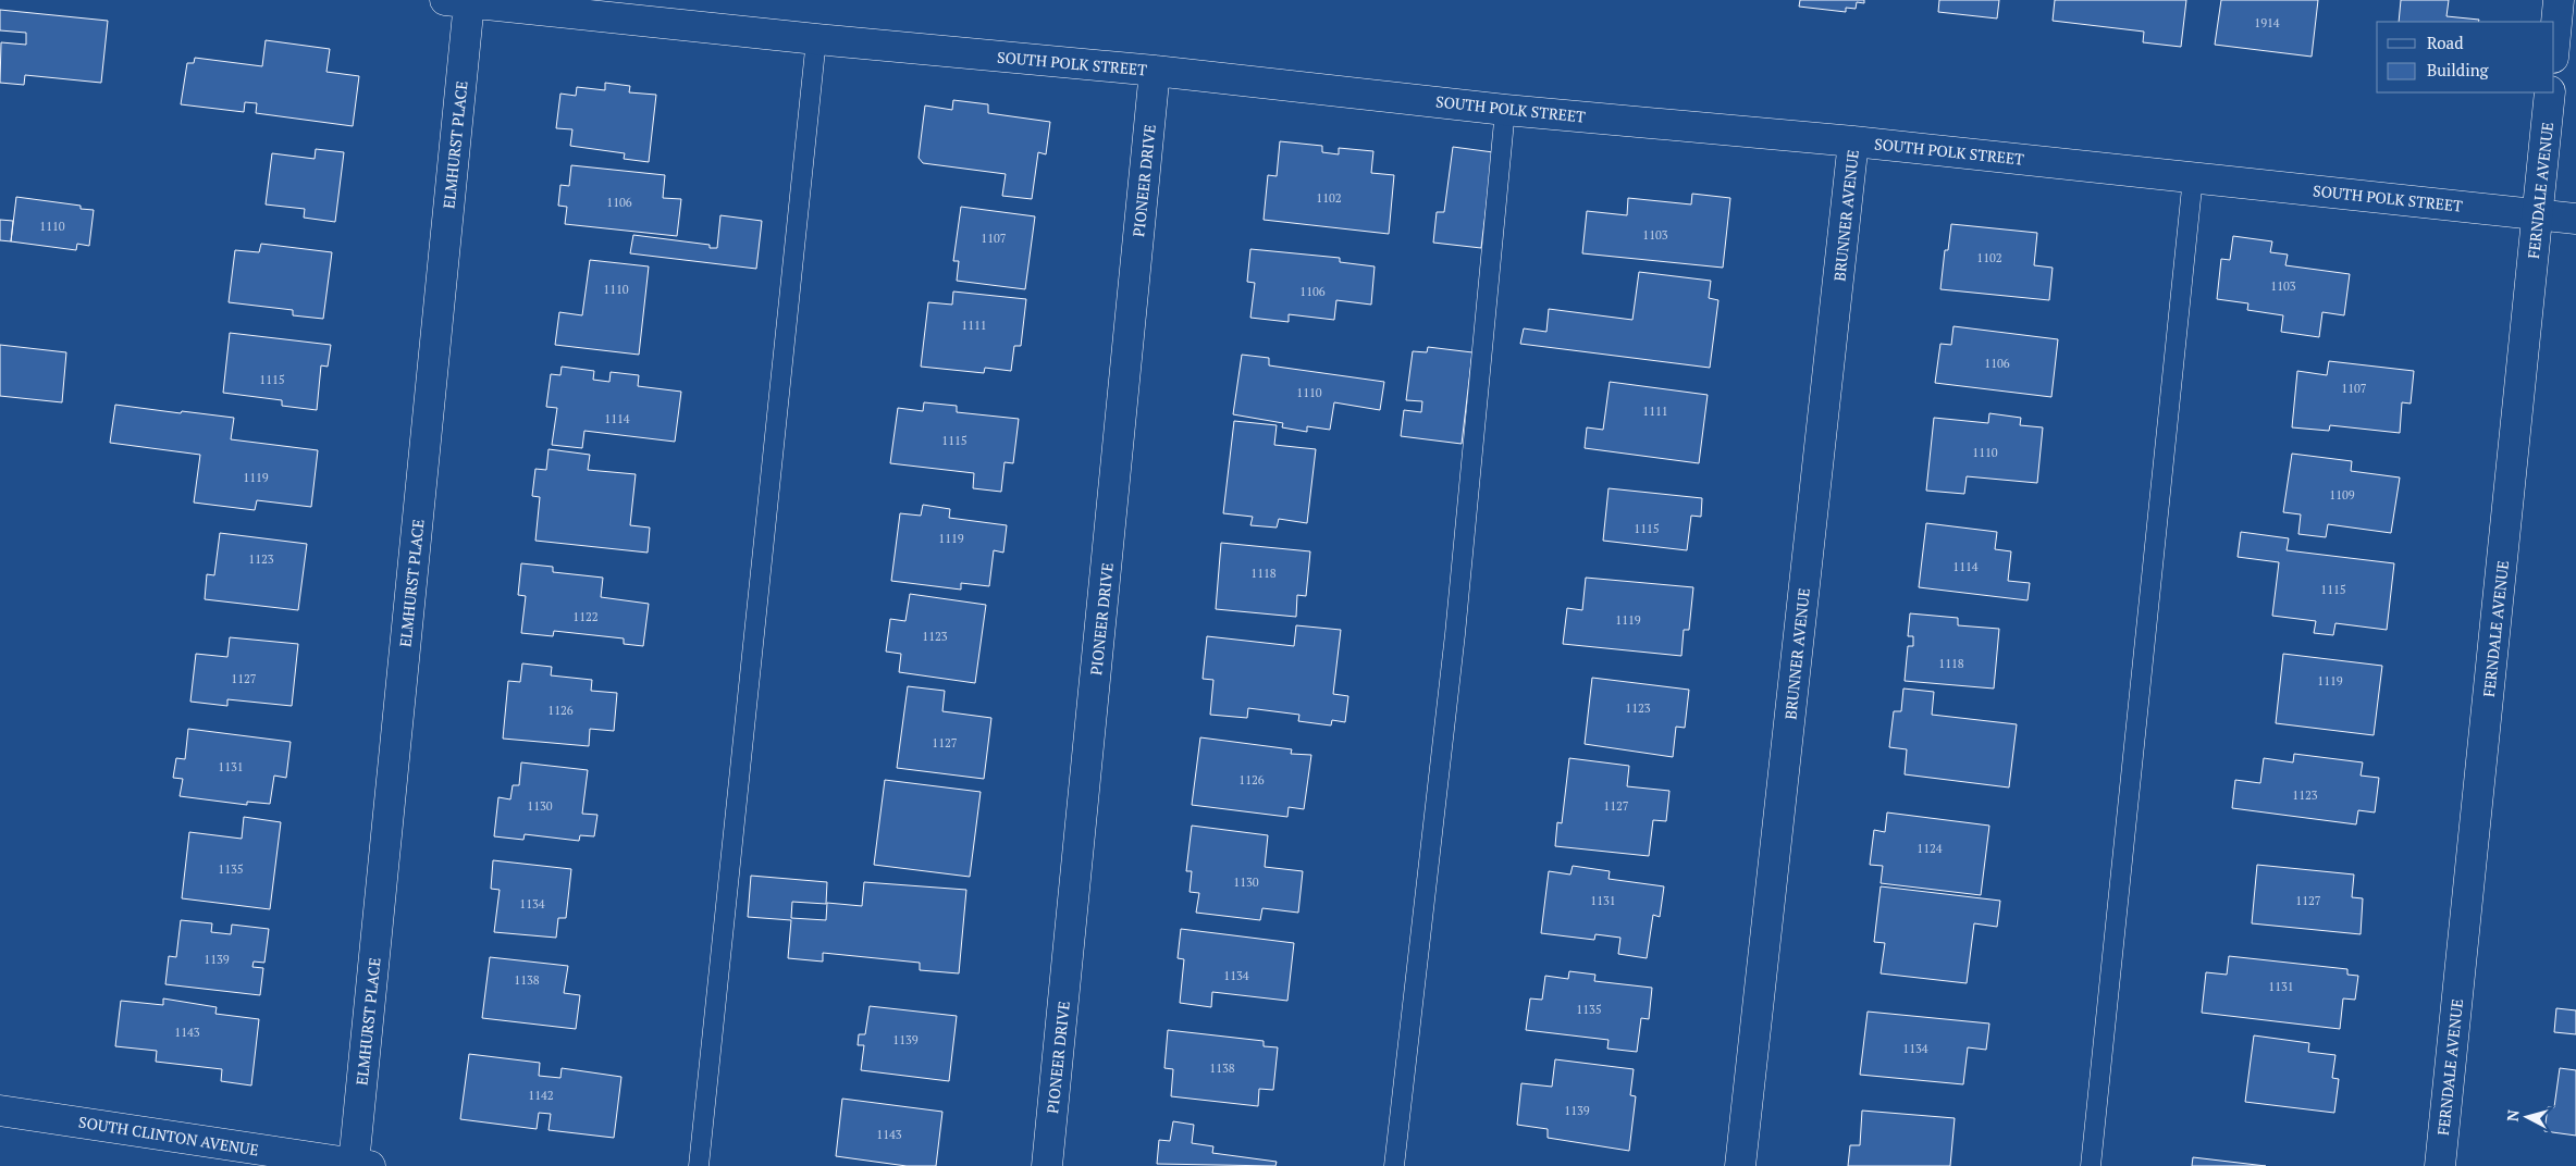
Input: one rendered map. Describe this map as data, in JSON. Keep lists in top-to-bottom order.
{
  "streets": {
    "street": [
      "SOUTH POLK STREET",
      "ELMHURST PLACE",
      "PIONEER DRIVE",
      "FERNDALE AVENUE",
      "BRUNNER AVENUE",
      "SOUTH CLINTON AVENUE"
    ]
  },
  "crossings": [
    ["SOUTH POLK STREET", "ELMHURST PLACE"],
    ["SOUTH POLK STREET", "PIONEER DRIVE"],
    ["SOUTH POLK STREET", "FERNDALE AVENUE"],
    ["SOUTH POLK STREET", "BRUNNER AVENUE"],
    ["ELMHURST PLACE", "SOUTH CLINTON AVENUE"]
  ],
  "house_numbers": [
    "1914",
    "1102",
    "1106",
    "1110",
    "1103",
    "1107",
    "1102",
    "1103",
    "1110",
    "1106",
    "1111",
    "1106",
    "1115",
    "1107",
    "1110",
    "1111",
    "1114",
    "1115",
    "1110",
    "1119",
    "1109",
    "1115",
    "1119",
    "1123",
    "1114",
    "1118",
    "1115",
    "1122",
    "1119",
    "1123",
    "1118",
    "1127",
    "1119",
    "1123",
    "1126",
    "1127",
    "1131",
    "1126",
    "1123",
    "1130",
    "1127",
    "1124",
    "1135",
    "1130",
    "1131",
    "1127",
    "1134",
    "1139",
    "1134",
    "1138",
    "1131",
    "1135",
    "1143",
    "1139",
    "1134",
    "1138",
    "1142",
    "1139",
    "1143"
  ],
  "legend": ["Road", "Building"],
  "north": "left"
}
